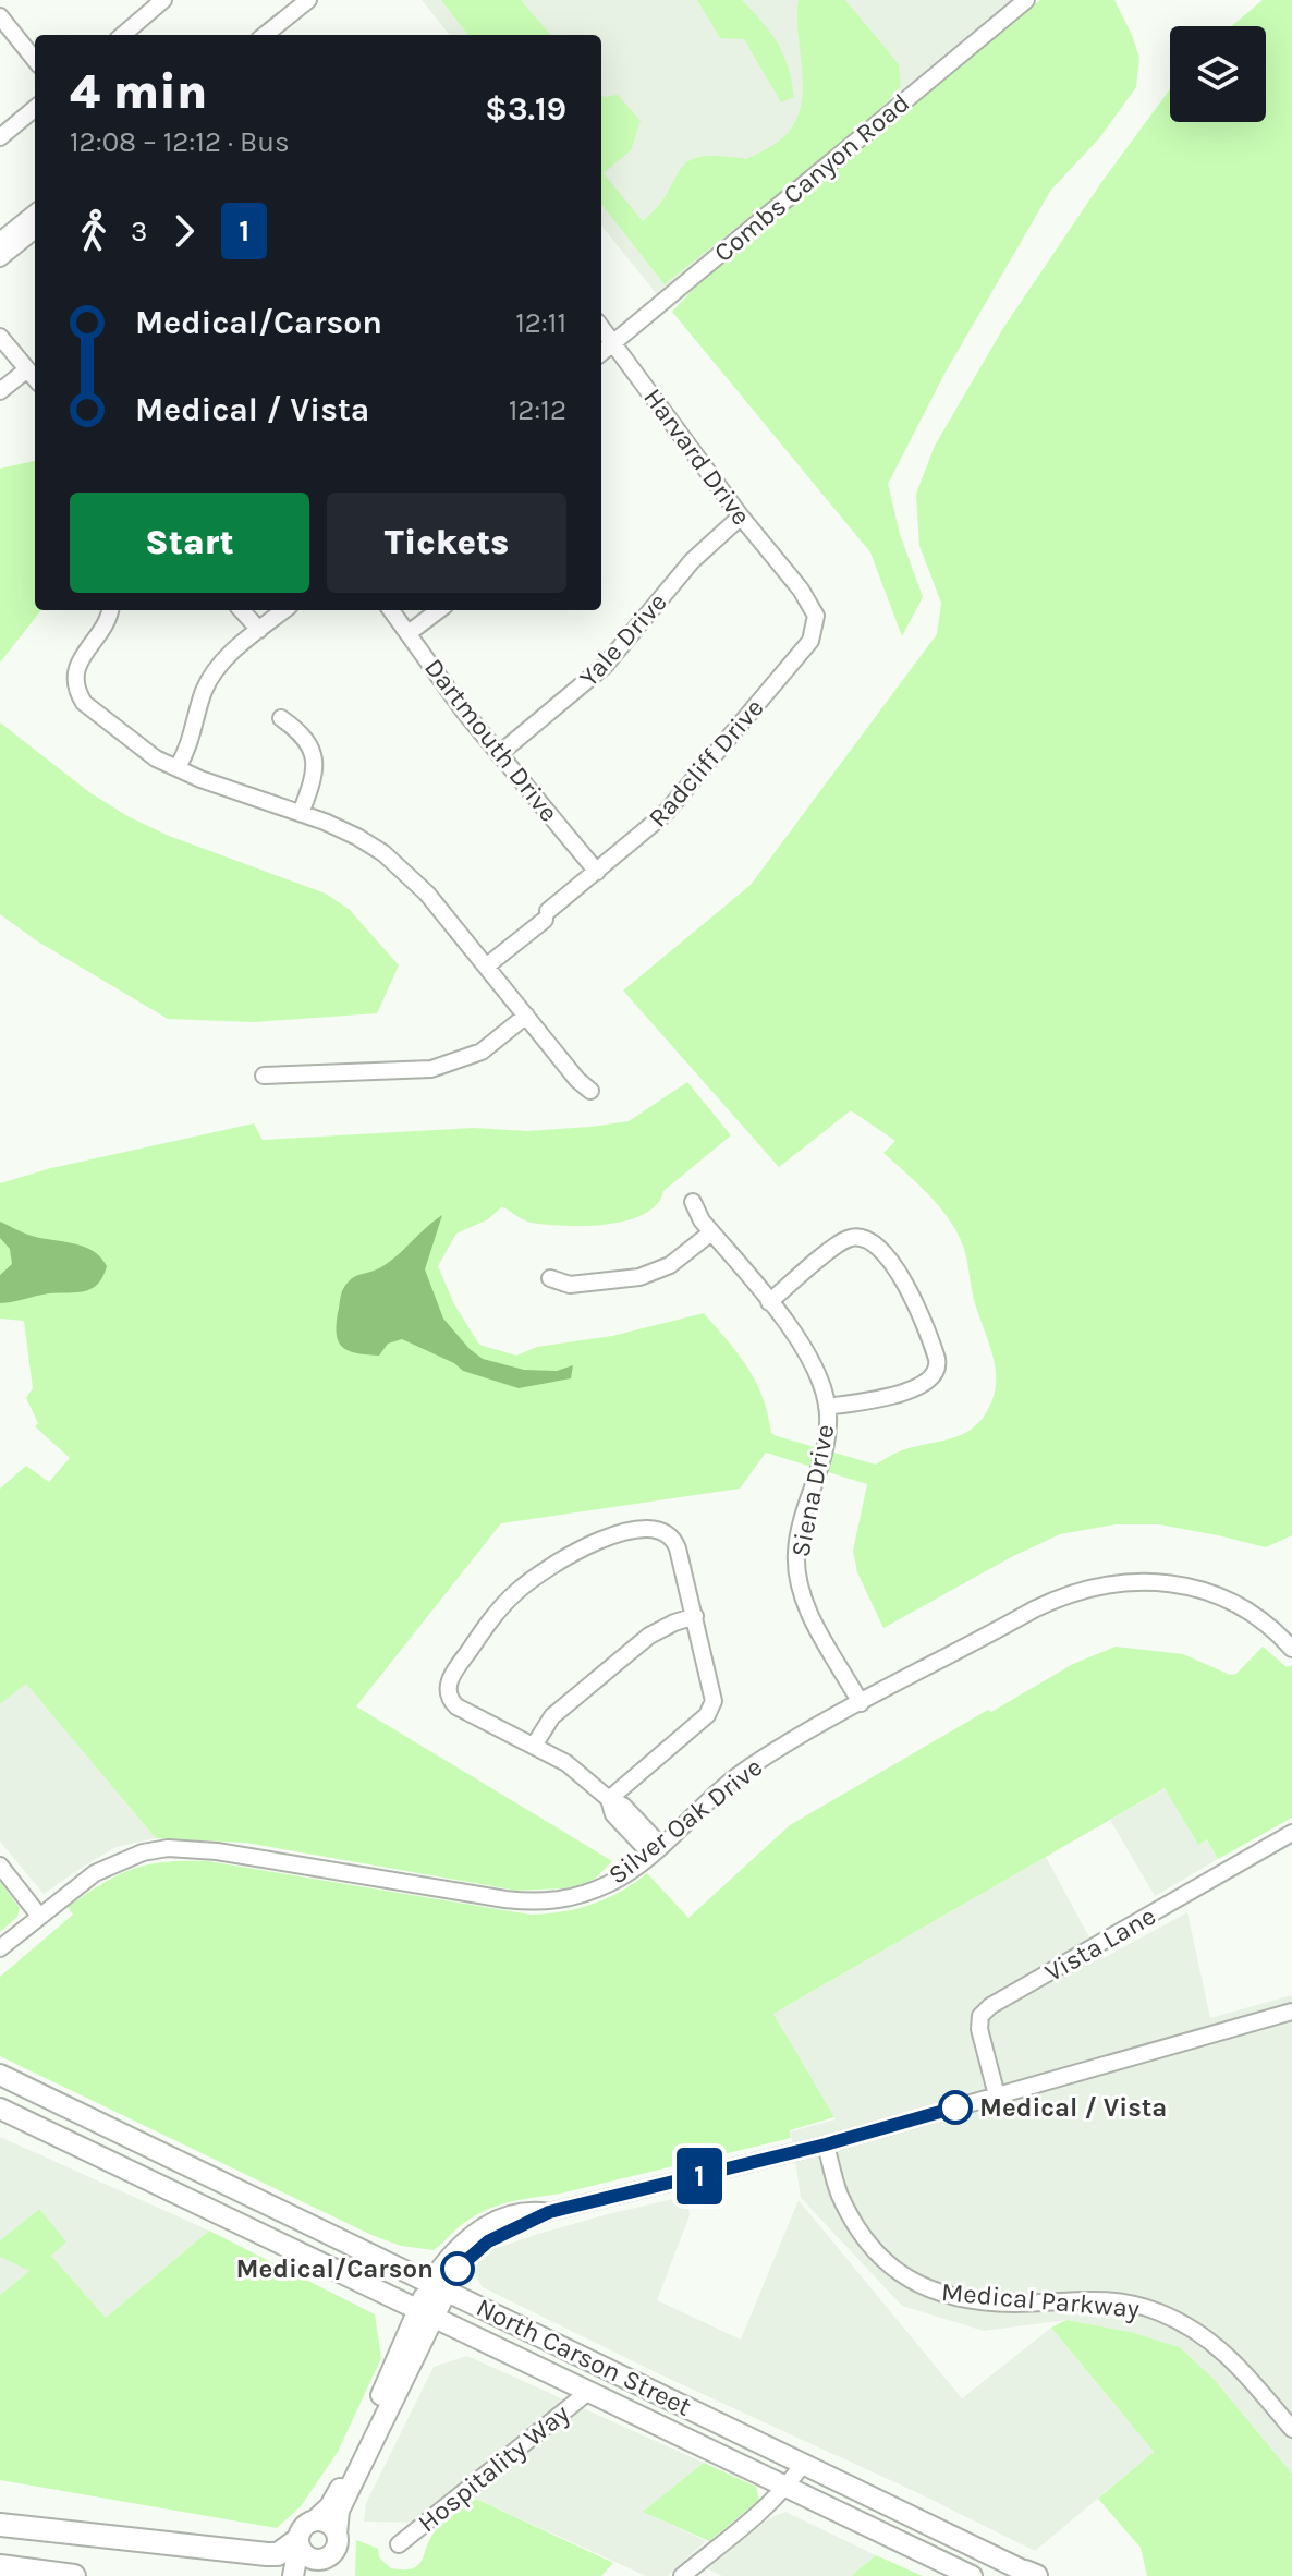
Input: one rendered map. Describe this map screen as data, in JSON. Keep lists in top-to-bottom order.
{
  "streets": {
    "main road": ["North Carson Street"],
    "street": [
      "Combs Canyon Road",
      "Harvard Drive",
      "Yale Drive",
      "Dartmouth Drive",
      "Radcliff Drive",
      "Siena Drive",
      "Silver Oak Drive",
      "Vista Lane",
      "Medical Parkway",
      "Hospitality Way"
    ]
  },
  "crossings": [
    ["Combs Canyon Road", "Harvard Drive"],
    ["Harvard Drive", "Yale Drive"],
    ["Harvard Drive", "Radcliff Drive"],
    ["Yale Drive", "Dartmouth Drive"],
    ["Dartmouth Drive", "Radcliff Drive"],
    ["Siena Drive", "Silver Oak Drive"],
    ["North Carson Street", "Hospitality Way"]
  ],
  "places": ["Medical / Vista", "Medical/Carson"],
  "lines": ["bus line 1"],
  "page": {
    "on_map": "1",
    "heading": ["4 min", "12:08 – 12:12 · Bus", "$3.19"],
    "legs": ["3", "1"],
    "list": [
      {
        "name": "Medical/Carson",
        "value": "12:11"
      },
      {
        "name": "Medical / Vista",
        "value": "12:12"
      }
    ],
    "buttons": ["Start", "Tickets"]
  }
}
